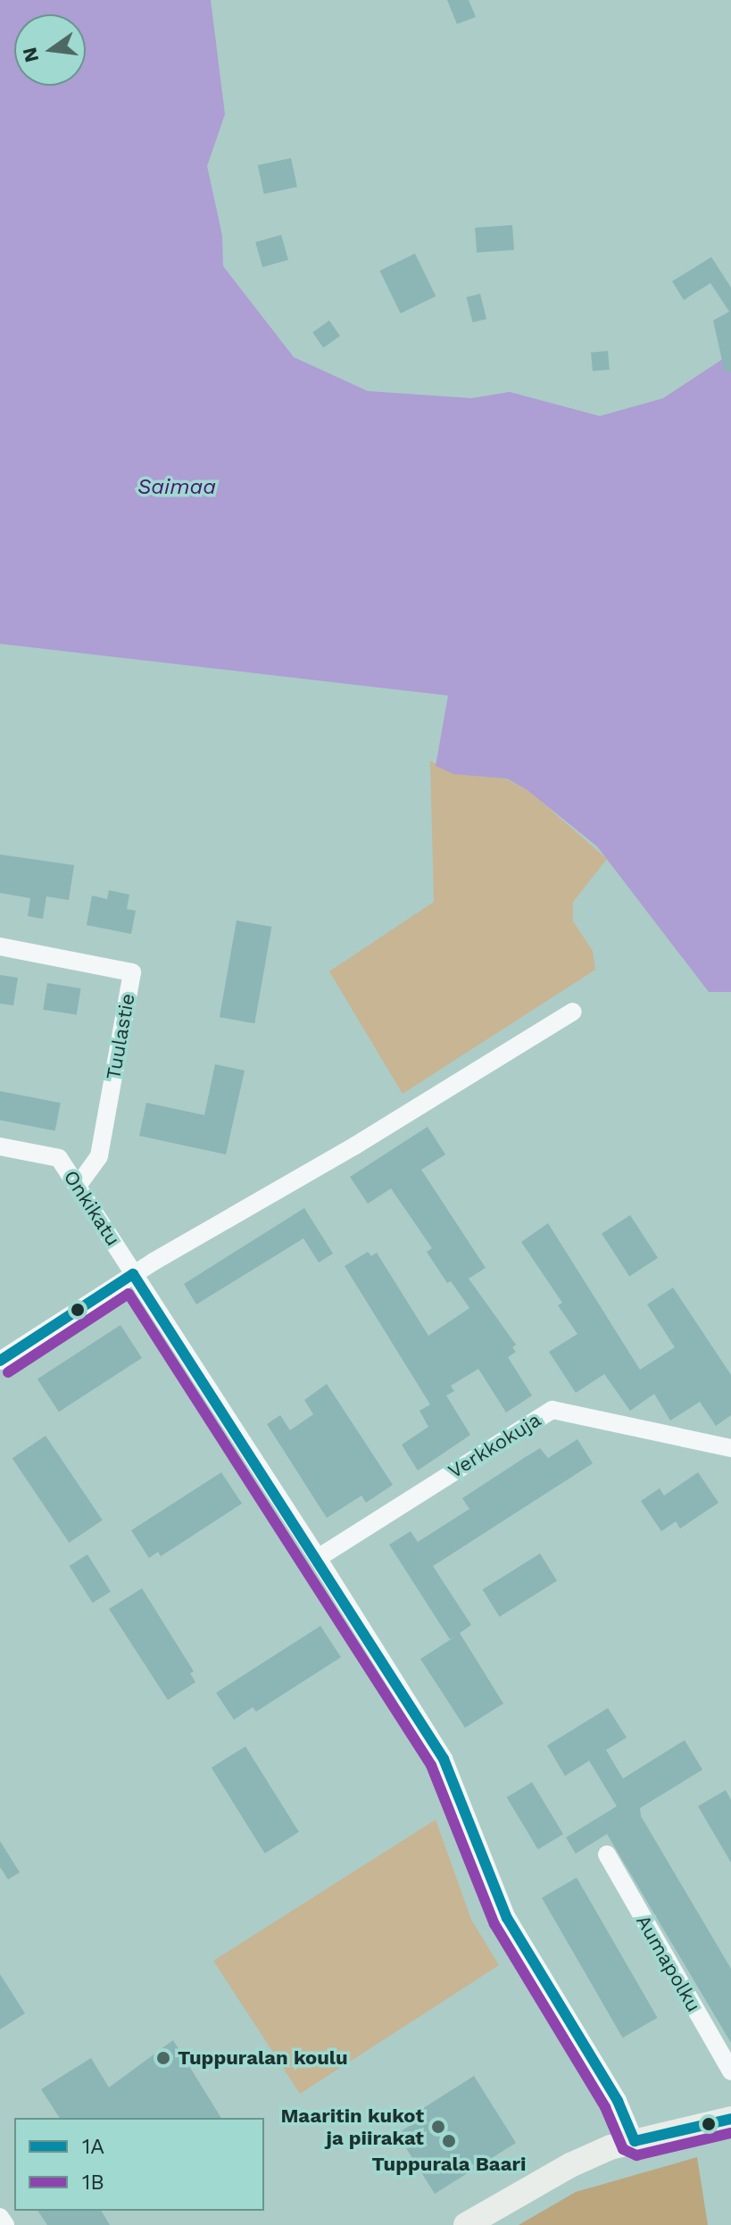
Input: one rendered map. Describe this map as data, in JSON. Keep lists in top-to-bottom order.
{
  "streets": {
    "street": [
      "Tuulastie",
      "Onkikatu",
      "Verkkokuja",
      "Aumapolku"
    ]
  },
  "crossings": [
    ["Tuulastie", "Onkikatu"],
    ["Onkikatu", "Verkkokuja"]
  ],
  "water": ["Saimaa"],
  "places": ["Tuppuralan koulu", "Maaritin kukot ja piirakat", "Tuppurala Baari"],
  "lines": ["transit line 1A", "transit line 1B"],
  "legend": ["1A", "1B"],
  "north": "left"
}
